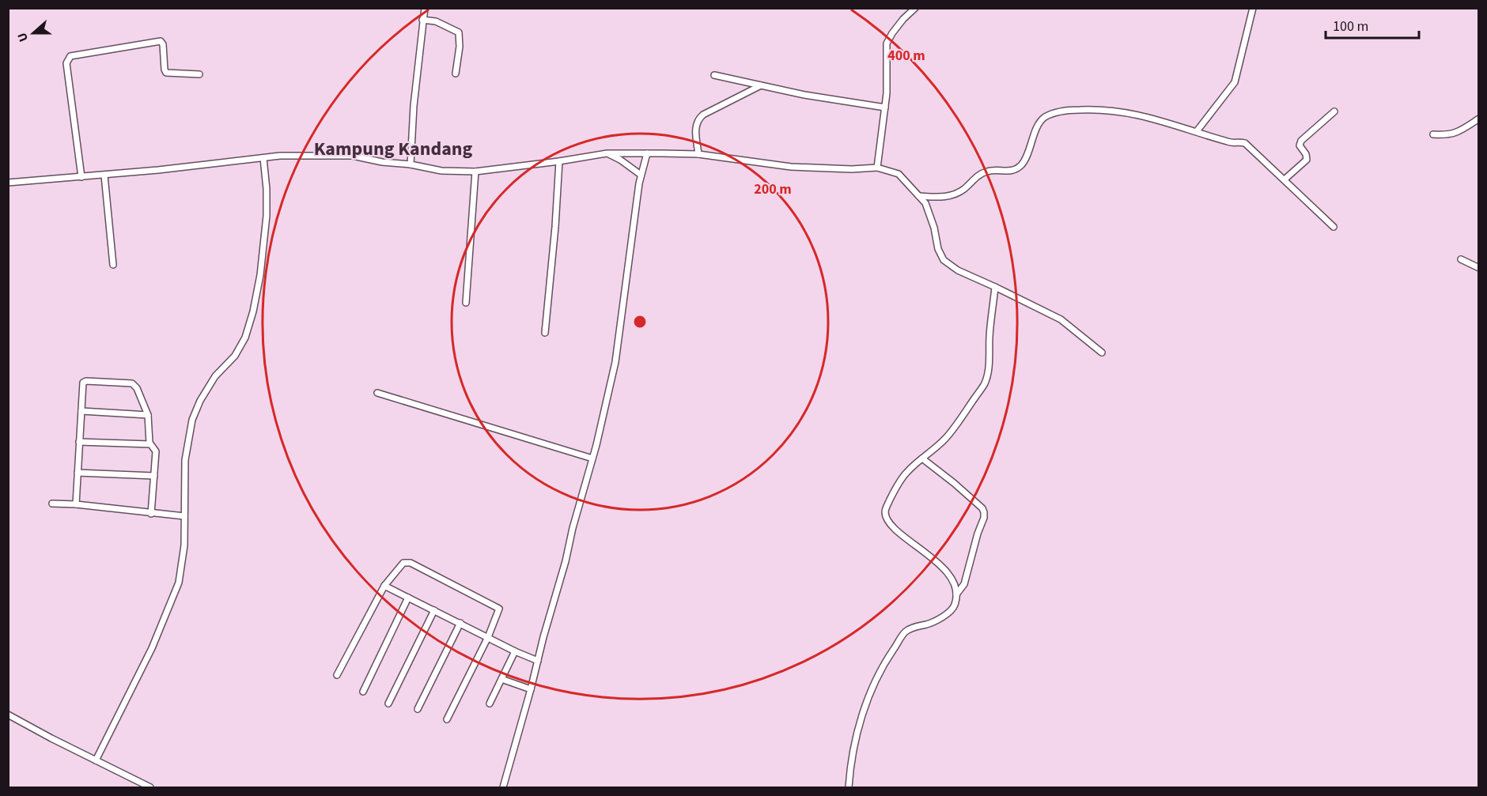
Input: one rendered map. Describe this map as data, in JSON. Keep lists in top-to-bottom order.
{
  "districts": ["Kampung Kandang"],
  "scale_bar": "100 m",
  "north": "left",
  "rings": ["400 m", "200 m"]
}
